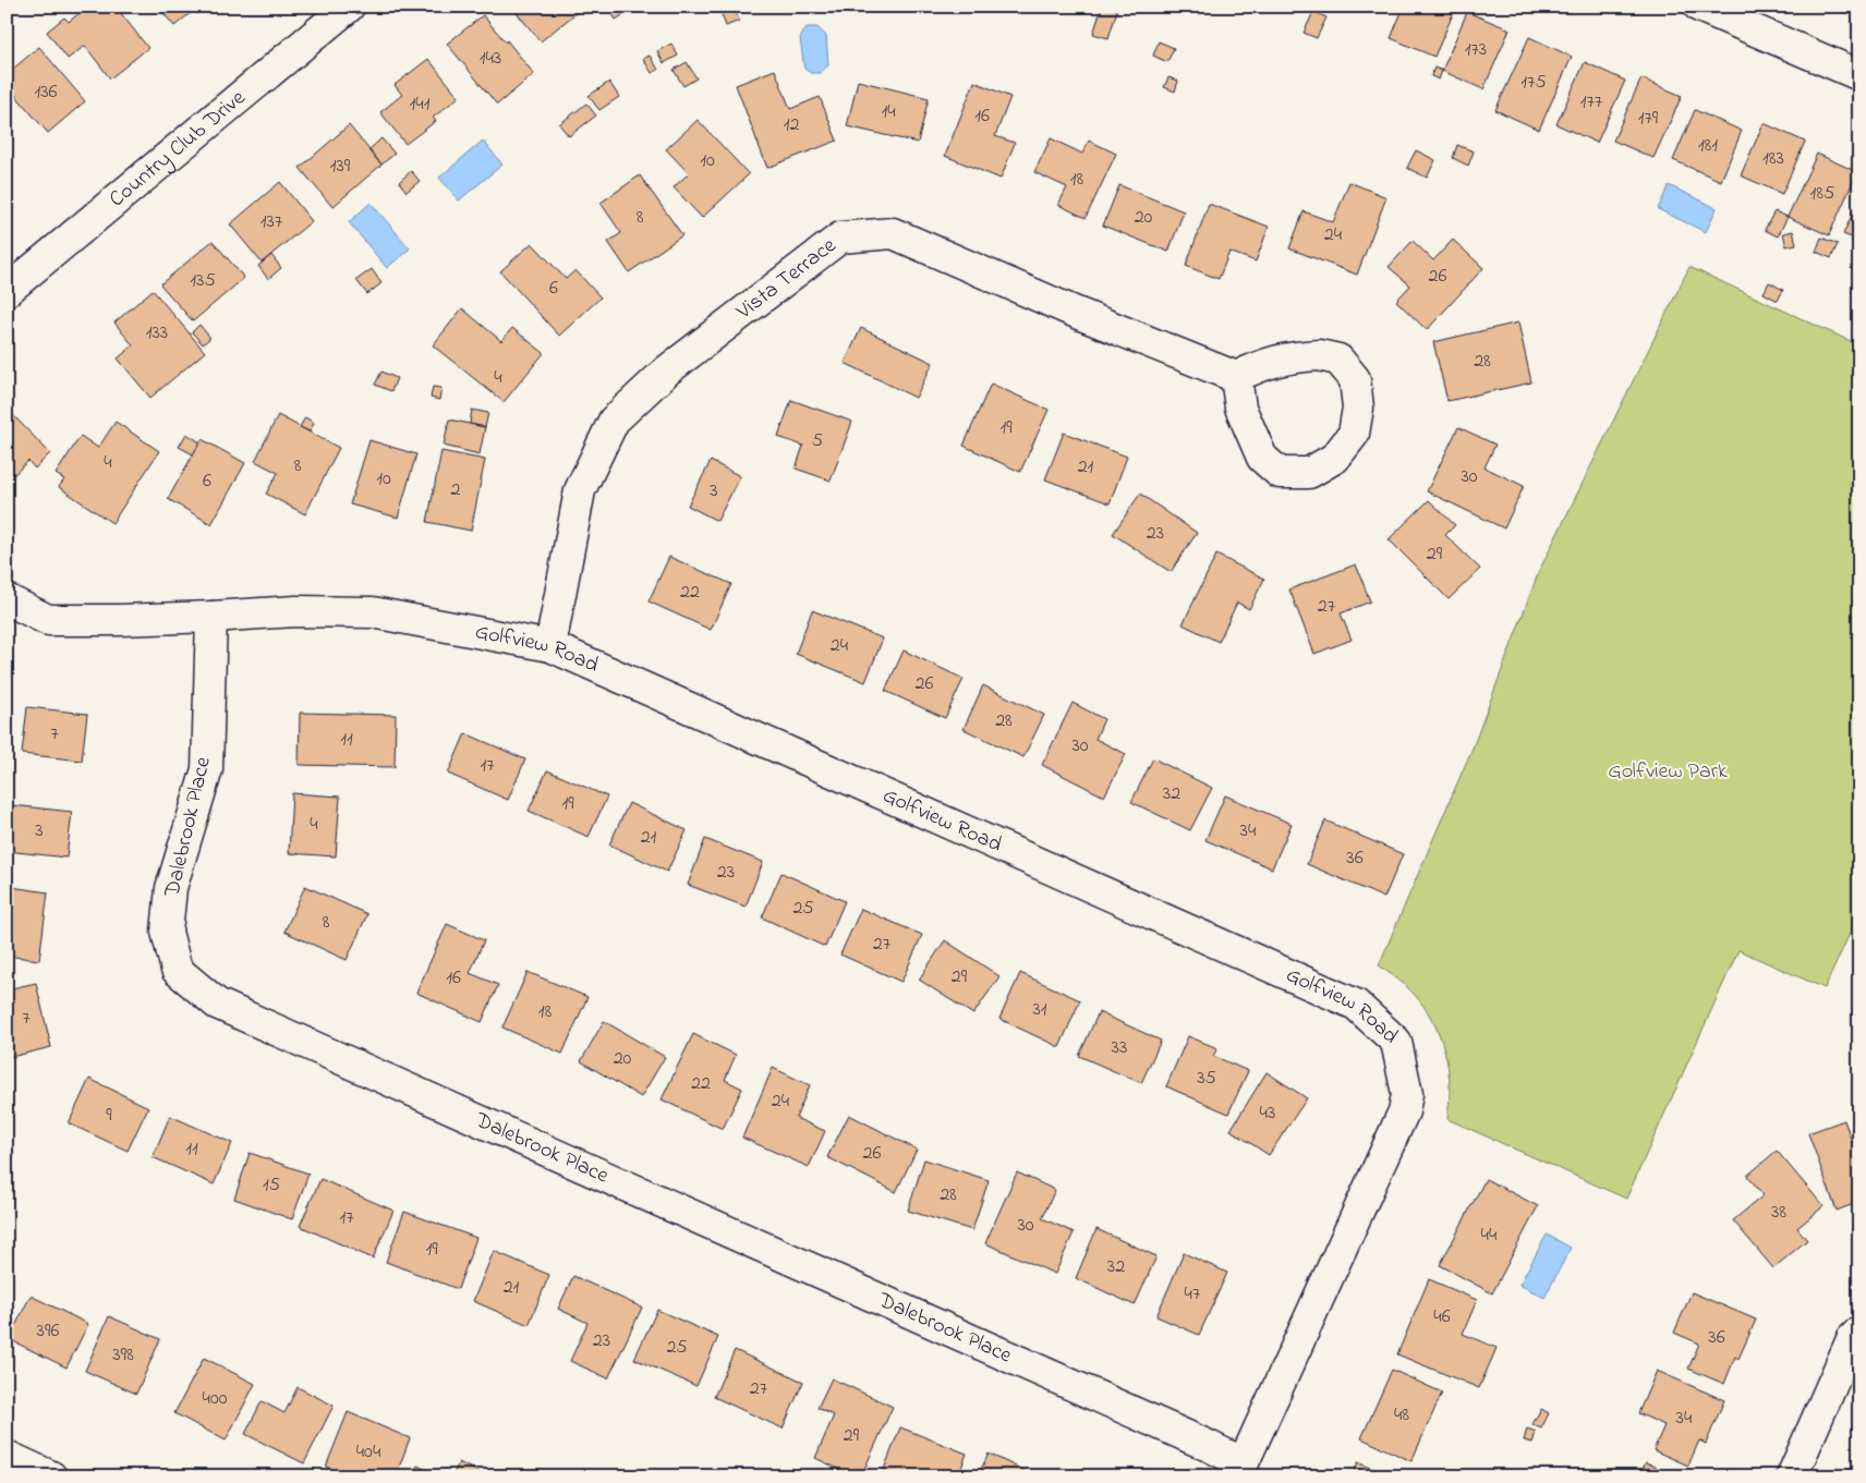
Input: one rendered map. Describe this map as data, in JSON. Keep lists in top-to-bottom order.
{
  "streets": {
    "street": [
      "Country Club Drive",
      "Vista Terrace",
      "Golfview Road",
      "Dalebrook Place"
    ]
  },
  "crossings": [
    ["Vista Terrace", "Golfview Road"],
    ["Golfview Road", "Dalebrook Place"]
  ],
  "parks": ["Golfview Park"],
  "house_numbers": [
    "173",
    "143",
    "175",
    "136",
    "177",
    "141",
    "14",
    "16",
    "179",
    "12",
    "181",
    "183",
    "10",
    "139",
    "18",
    "185",
    "8",
    "20",
    "137",
    "24",
    "26",
    "135",
    "6",
    "133",
    "28",
    "4",
    "19",
    "5",
    "4",
    "8",
    "21",
    "30",
    "10",
    "6",
    "2",
    "3",
    "23",
    "29",
    "22",
    "27",
    "24",
    "26",
    "28",
    "7",
    "11",
    "30",
    "17",
    "32",
    "19",
    "4",
    "3",
    "34",
    "21",
    "36",
    "23",
    "25",
    "8",
    "27",
    "29",
    "16",
    "31",
    "18",
    "7",
    "33",
    "20",
    "35",
    "22",
    "24",
    "43",
    "9",
    "11",
    "26",
    "15",
    "28",
    "38",
    "17",
    "30",
    "44",
    "19",
    "32",
    "21",
    "47",
    "46",
    "396",
    "36",
    "23",
    "25",
    "398",
    "27",
    "400",
    "48",
    "34",
    "29",
    "404"
  ]
}
